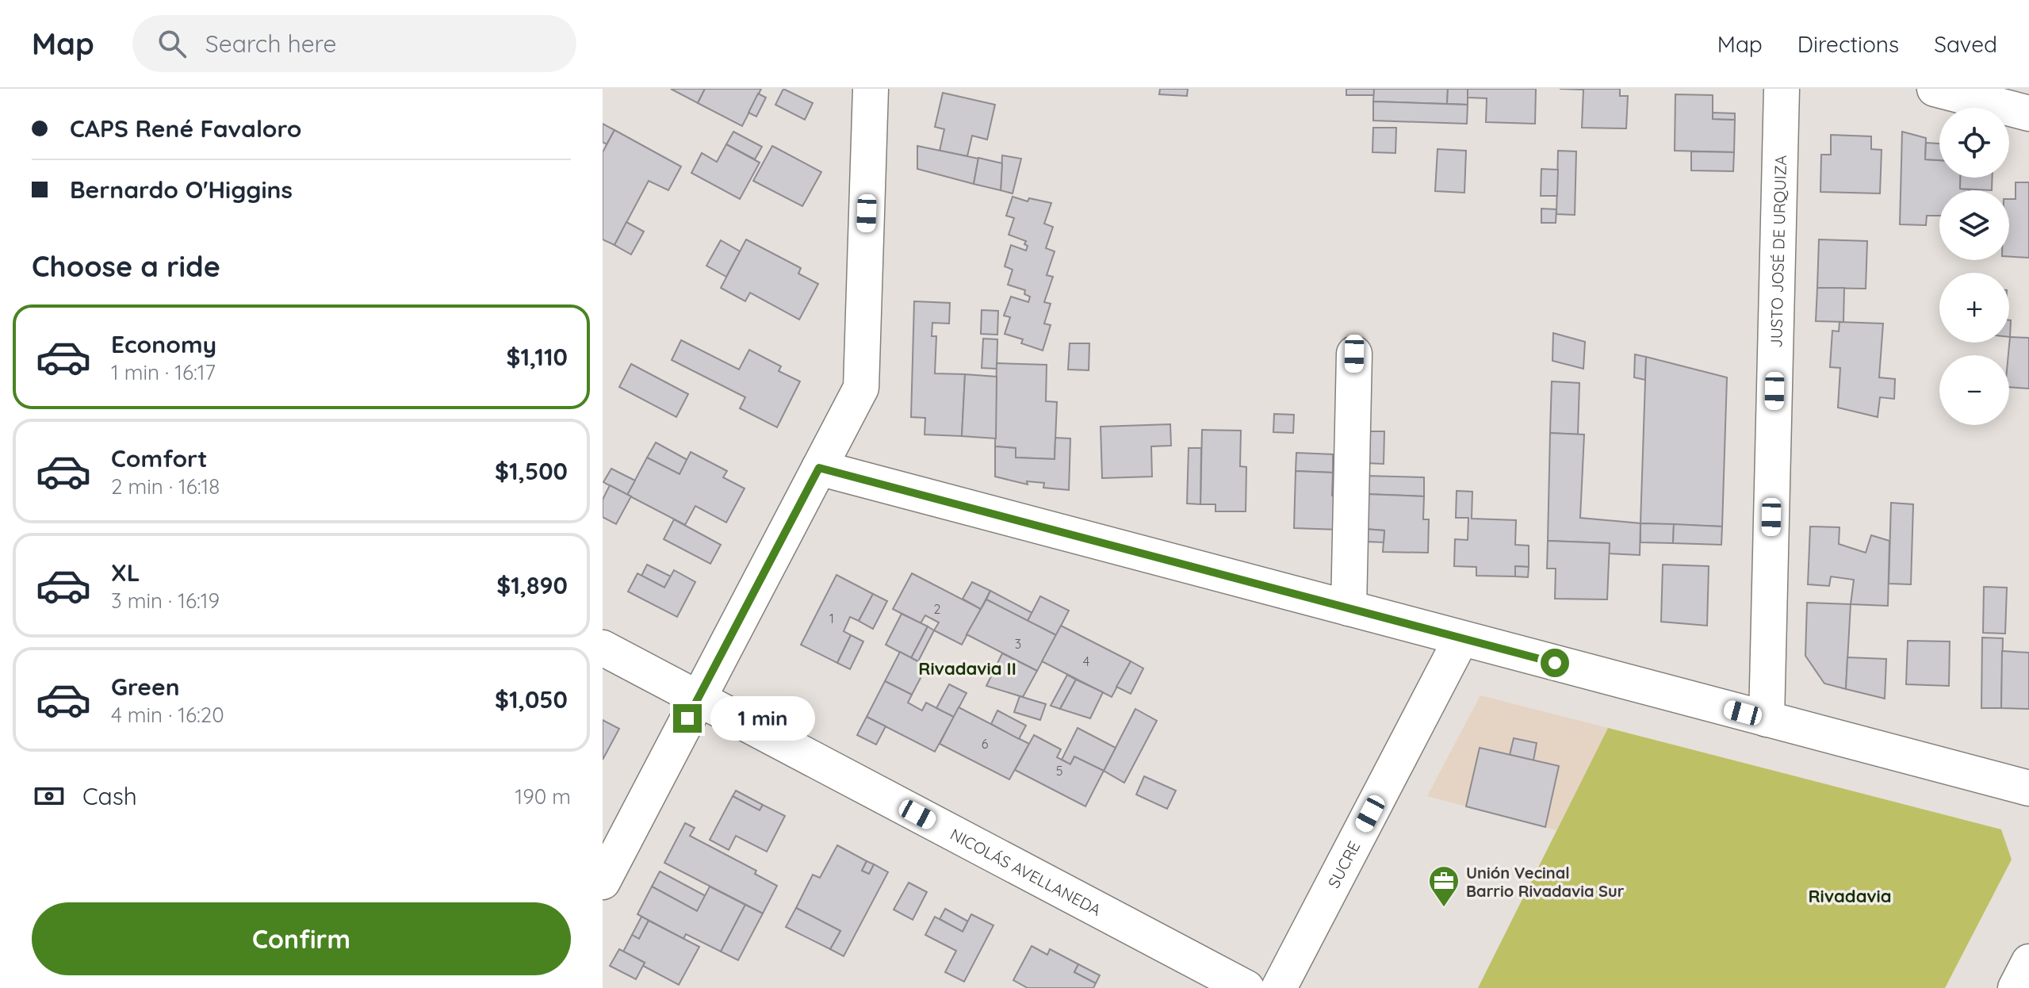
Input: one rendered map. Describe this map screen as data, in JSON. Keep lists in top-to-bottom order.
{
  "streets": {
    "street": ["JUSTO JOSÉ DE URQUIZA", "SUCRE", "NICOLÁS AVELLANEDA"]
  },
  "districts": ["Rivadavia II", "Rivadavia"],
  "places": {
    "office": ["Unión Vecinal Barrio Rivadavia Sur"]
  },
  "house_numbers": [
    "2",
    "1",
    "3",
    "4",
    "6",
    "5"
  ],
  "page": {
    "header": "Map",
    "search": "Search here",
    "nav": ["Map", "Directions", "Saved"],
    "banner": ["CAPS René Favaloro", "Bernardo O'Higgins"],
    "map_buttons": ["+", "−"],
    "heading": "Choose a ride",
    "list": [
      {
        "name": "Economy",
        "note": "1 min · 16:17",
        "value": "$1,110"
      },
      {
        "name": "Comfort",
        "note": "2 min · 16:18",
        "value": "$1,500"
      },
      {
        "name": "XL",
        "note": "3 min · 16:19",
        "value": "$1,890"
      },
      {
        "name": "Green",
        "note": "4 min · 16:20",
        "value": "$1,050"
      }
    ],
    "bubble": "1 min",
    "pay": ["Cash", "190 m"],
    "buttons": "Confirm"
  }
}
